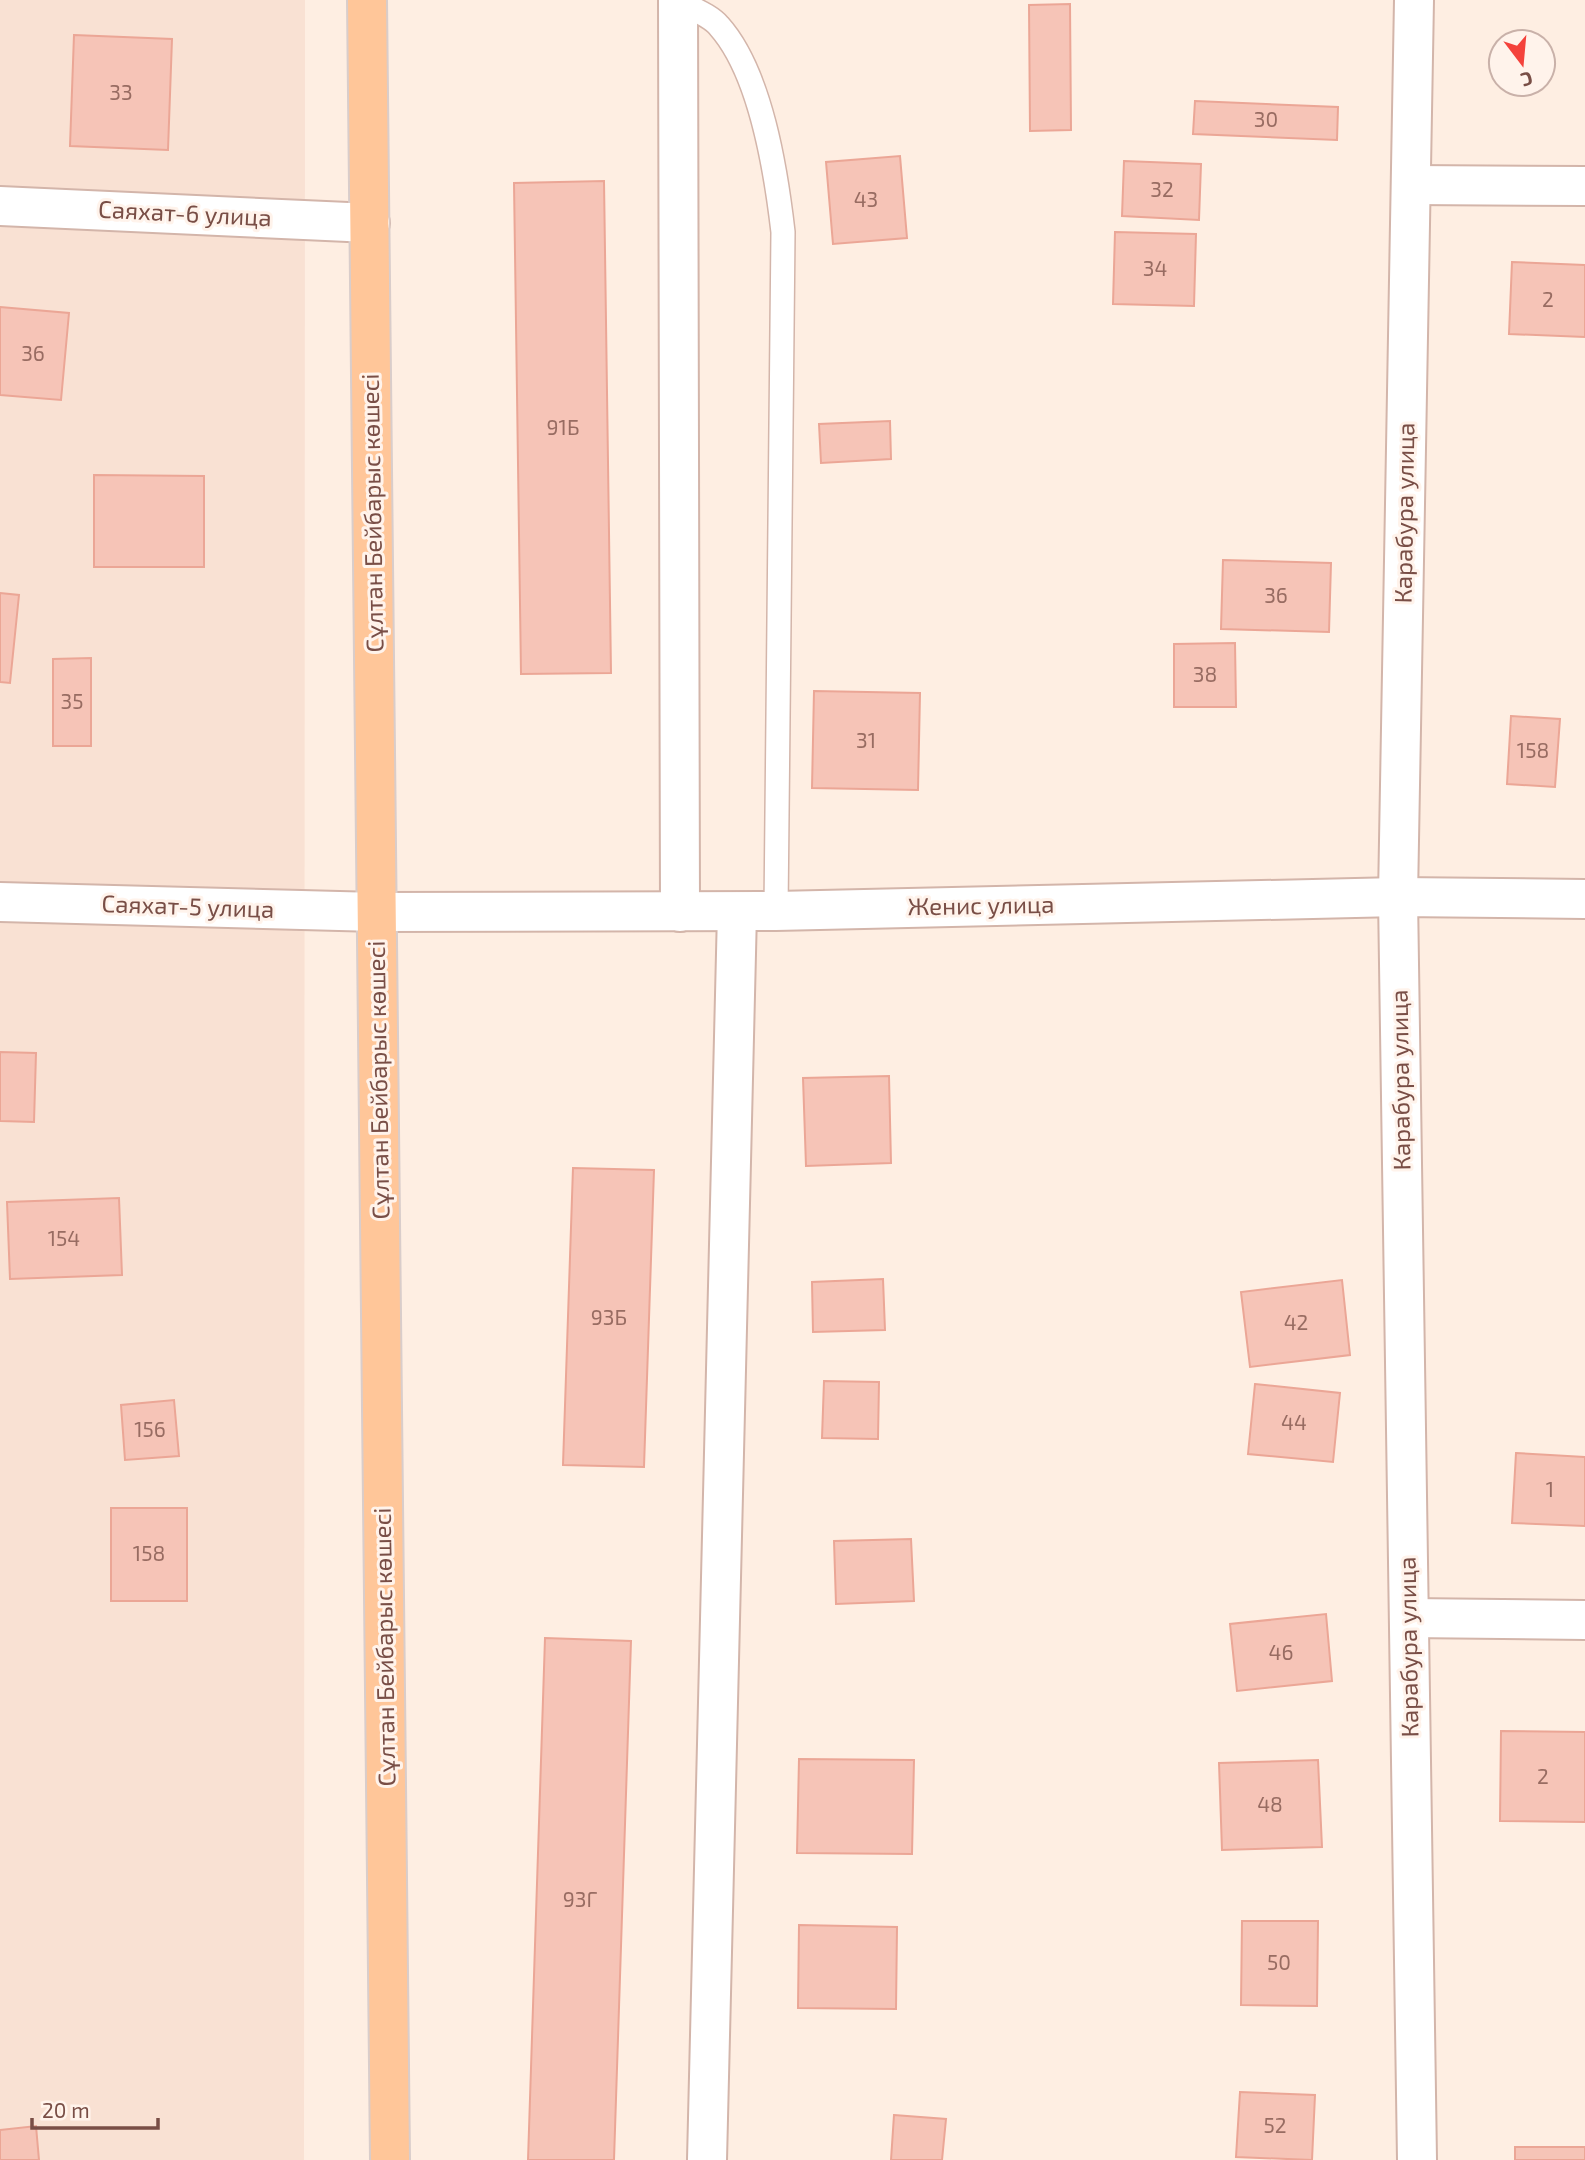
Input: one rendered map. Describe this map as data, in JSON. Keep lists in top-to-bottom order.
{
  "streets": {
    "main road": ["Сұлтан Бейбарыс көшесі"],
    "street": [
      "Саяхат-6 улица",
      "Карабура улица",
      "Женис улица",
      "Саяхат-5 улица"
    ]
  },
  "crossings": [
    ["Саяхат-6 улица", "Сұлтан Бейбарыс көшесі"],
    ["Сұлтан Бейбарыс көшесі", "Женис улица"],
    ["Сұлтан Бейбарыс көшесі", "Саяхат-5 улица"],
    ["Карабура улица", "Женис улица"],
    ["Женис улица", "Саяхат-5 улица"]
  ],
  "house_numbers": [
    "33",
    "30",
    "32",
    "43",
    "34",
    "2",
    "36",
    "91Б",
    "36",
    "38",
    "35",
    "31",
    "158",
    "154",
    "93Б",
    "42",
    "44",
    "156",
    "1",
    "158",
    "46",
    "2",
    "48",
    "93Г",
    "50",
    "52"
  ],
  "scale_bar": "20 m",
  "north": "bottom"
}
